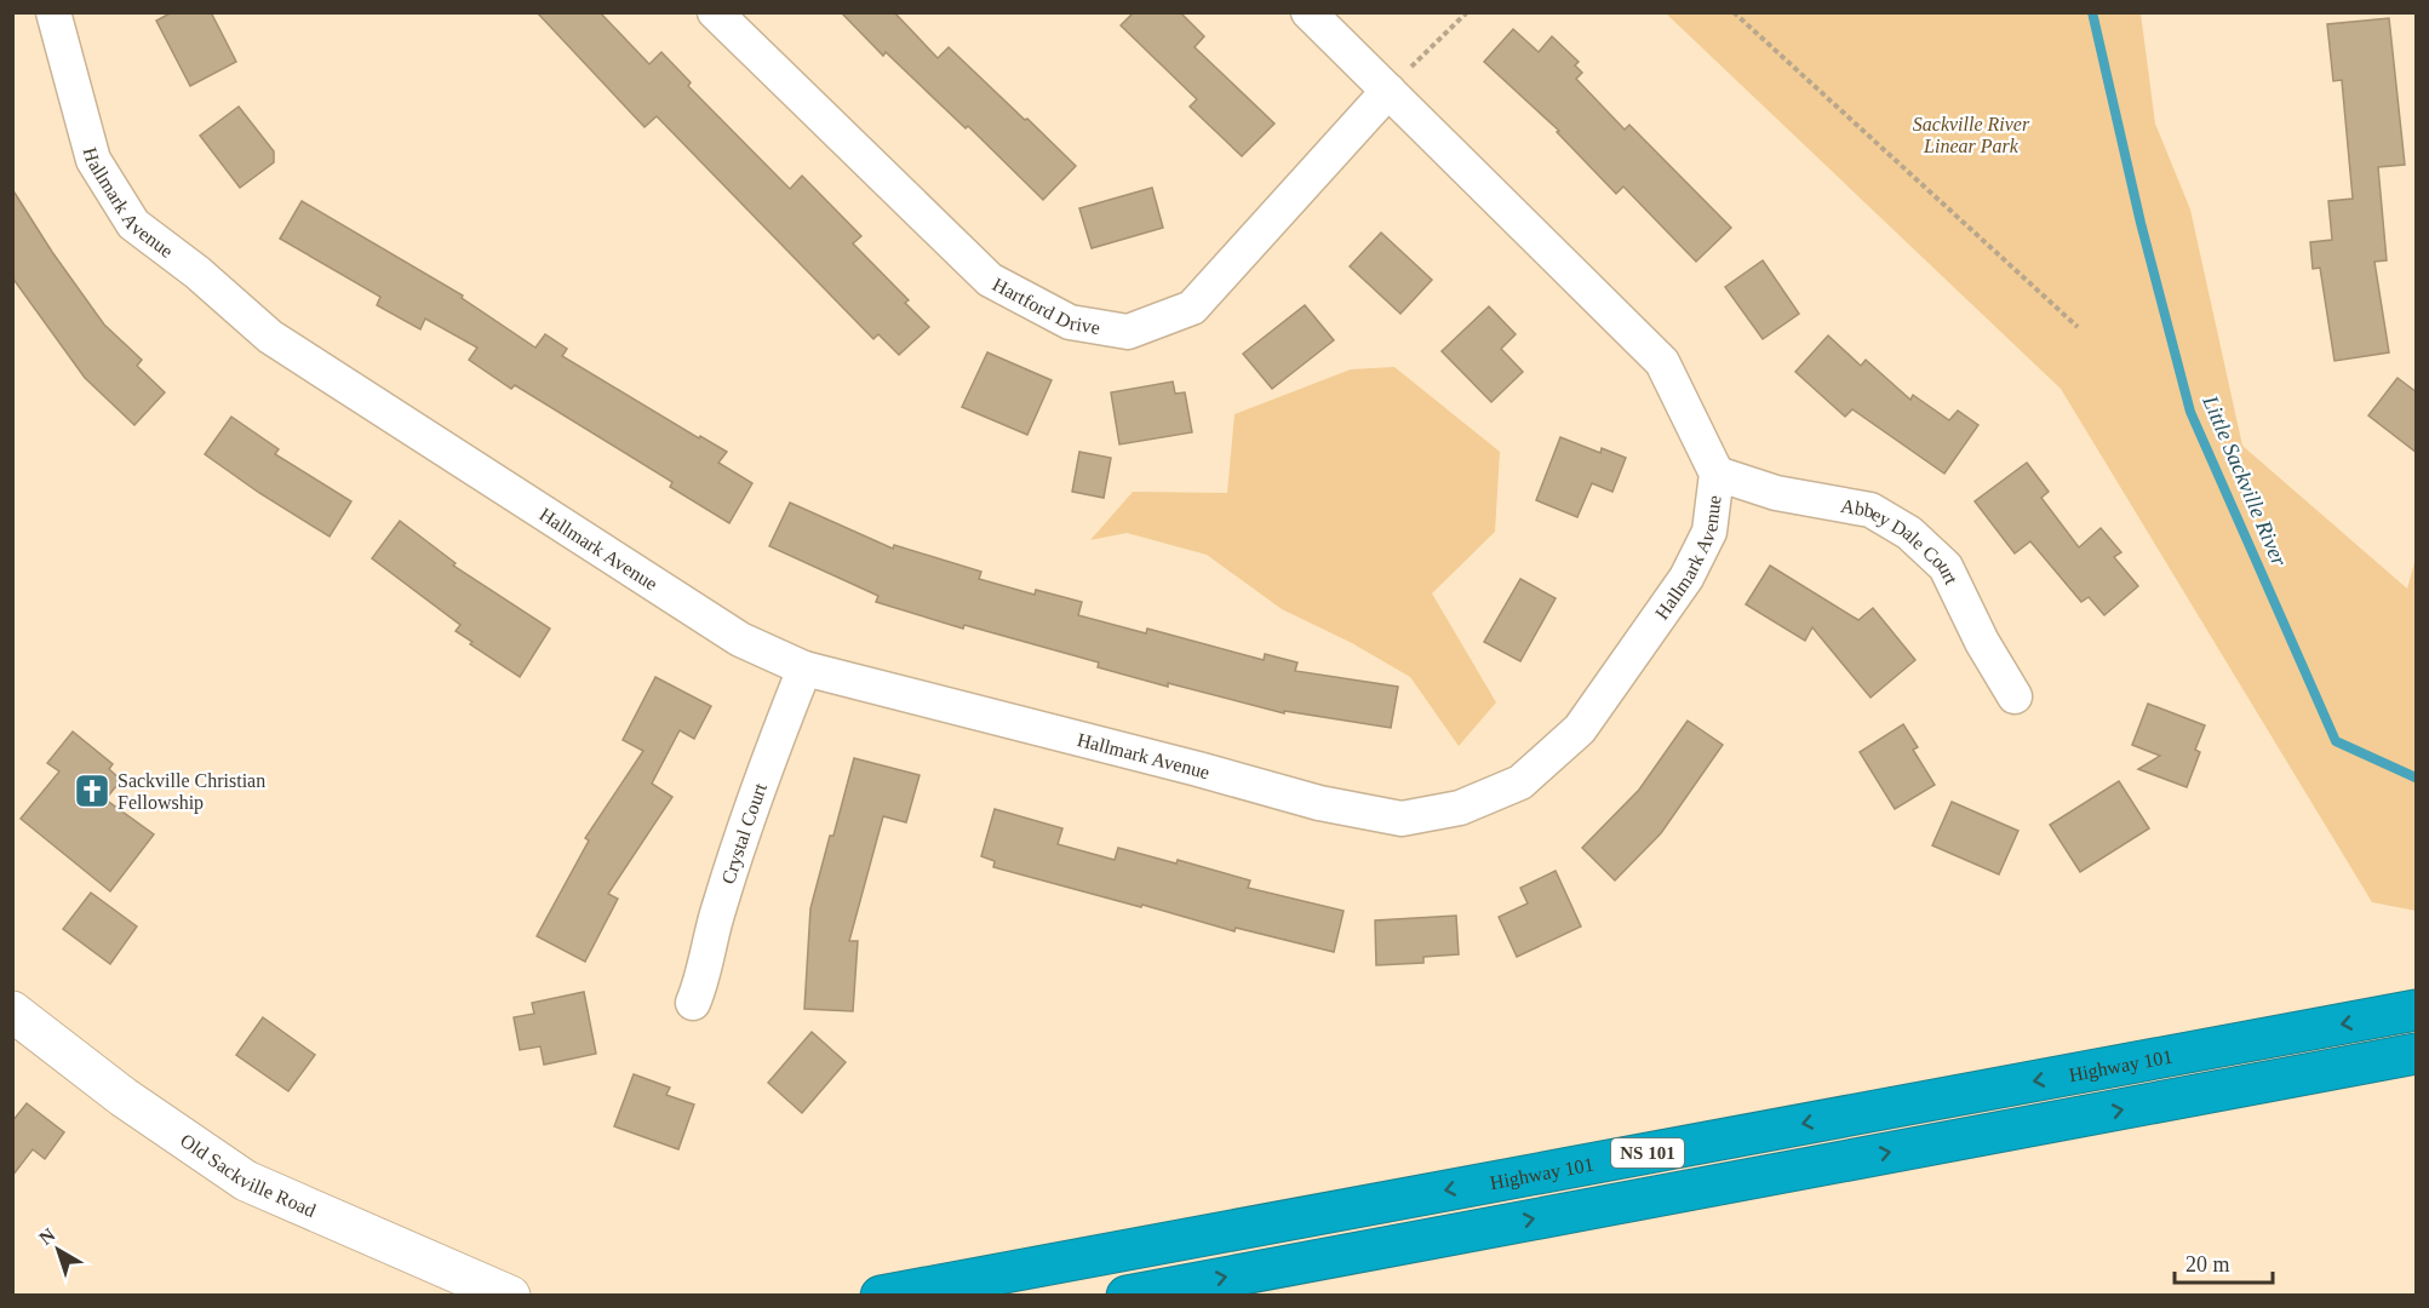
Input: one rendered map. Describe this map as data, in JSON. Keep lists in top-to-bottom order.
{
  "streets": {
    "highway": ["Highway 101", "NS 101"],
    "street": [
      "Hallmark Avenue",
      "Hartford Drive",
      "Abbey Dale Court",
      "Crystal Court",
      "Old Sackville Road"
    ]
  },
  "crossings": [
    ["Hallmark Avenue", "Hartford Drive"],
    ["Hallmark Avenue", "Abbey Dale Court"],
    ["Hallmark Avenue", "Crystal Court"]
  ],
  "water": ["Little Sackville River"],
  "parks": ["Sackville River Linear Park"],
  "places": {
    "church": ["Sackville Christian Fellowship"]
  },
  "scale_bar": "20 m",
  "north": "top left"
}
